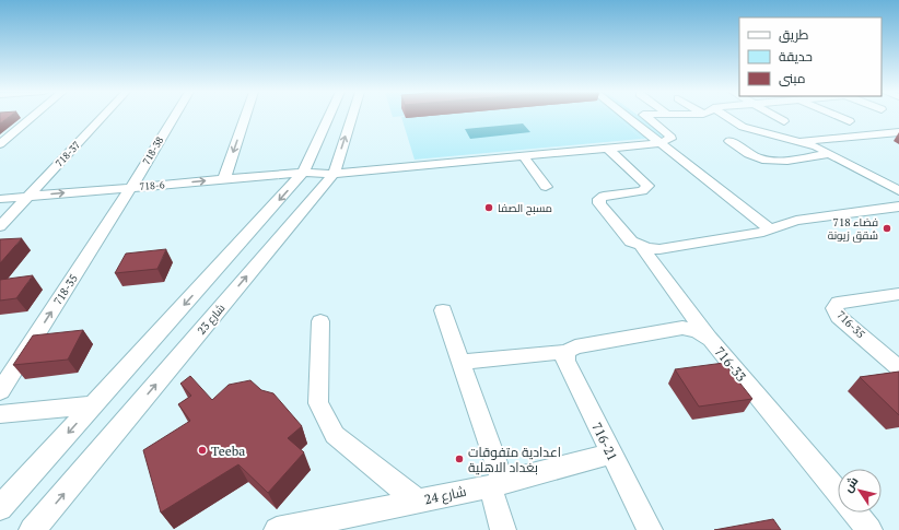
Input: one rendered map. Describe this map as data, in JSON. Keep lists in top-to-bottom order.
{
  "streets": {
    "street": [
      "718-38",
      "718-37",
      "718-6",
      "718-35",
      "شارع 23",
      "716-35",
      "716-33",
      "716-21",
      "شارع 24"
    ]
  },
  "crossings": [
    ["718-38", "718-6"],
    ["718-38", "718-35"],
    ["718-37", "718-6"],
    ["718-6", "718-35"],
    ["718-6", "شارع 23"],
    ["716-33", "716-21"],
    ["716-21", "شارع 24"]
  ],
  "places": [
    "مسبح الصفا",
    "فضاء 718 شقق زيونة",
    "Teeba",
    "اعدادية متفوقات بغداد الاهلية"
  ],
  "legend": ["طريق", "حديقة", "مبنى"],
  "north": "top left"
}
